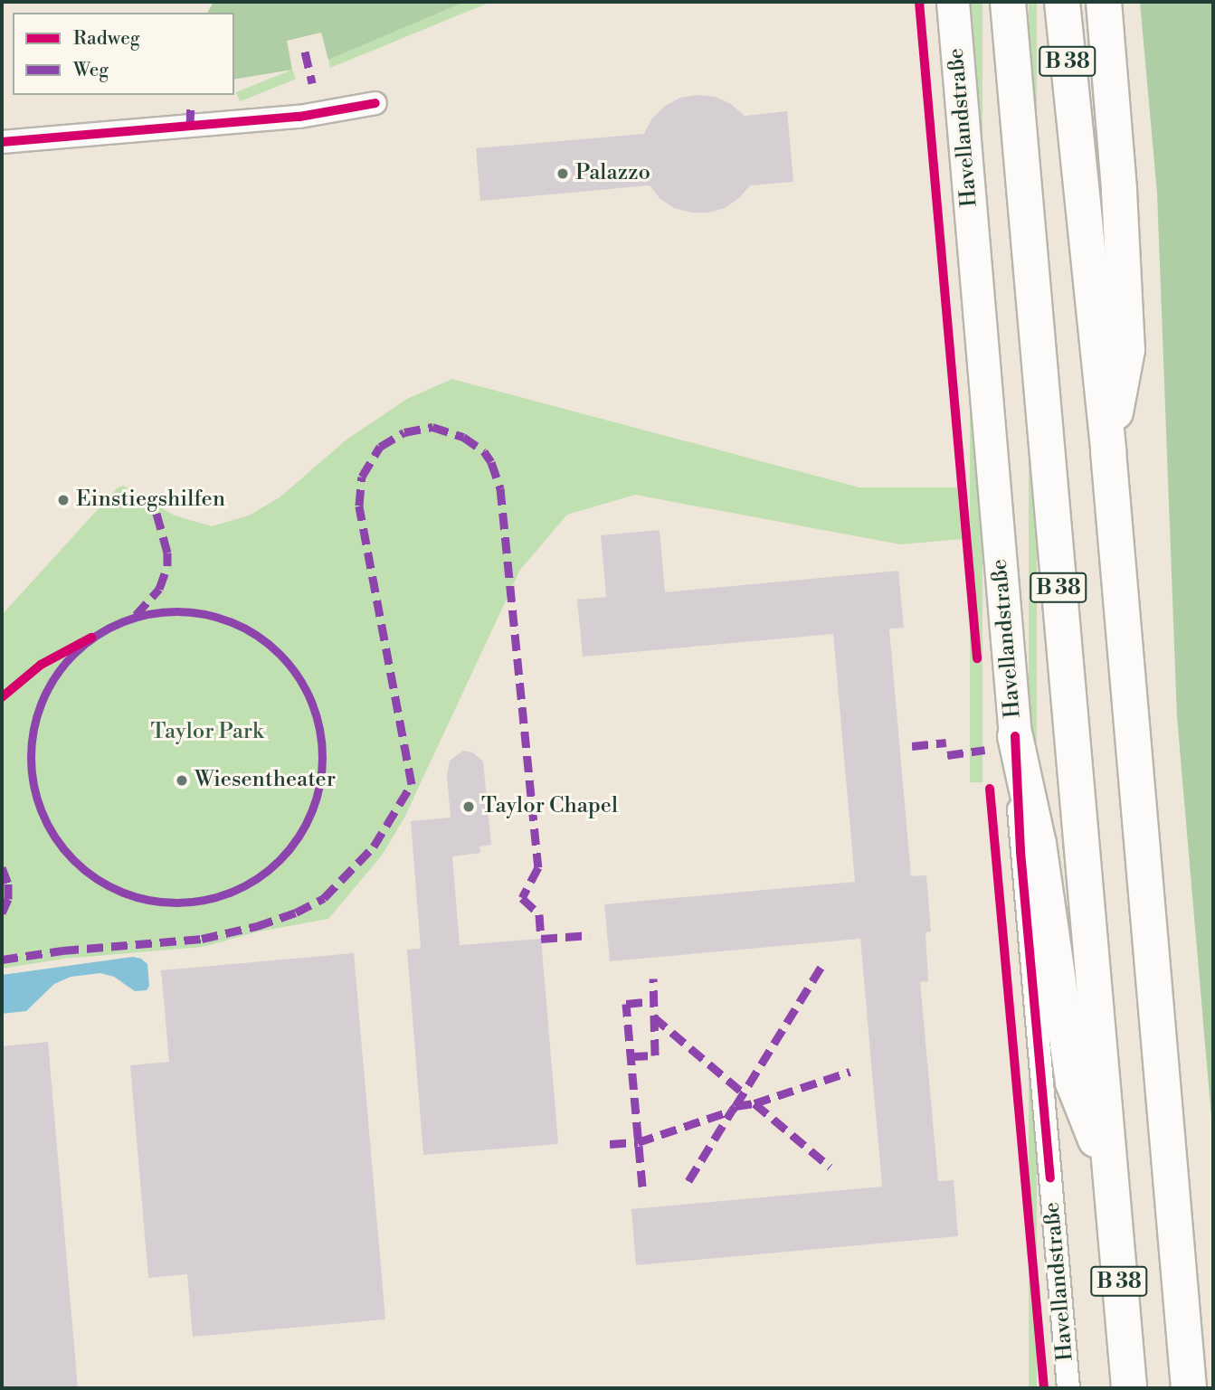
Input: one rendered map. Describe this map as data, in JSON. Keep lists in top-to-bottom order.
{
  "streets": {
    "highway": ["B 38"],
    "main road": ["Havellandstraße"]
  },
  "parks": ["Taylor Park"],
  "places": [
    "Palazzo",
    "Einstiegshilfen",
    "Wiesentheater",
    "Taylor Chapel"
  ],
  "legend": ["Radweg", "Weg"]
}
